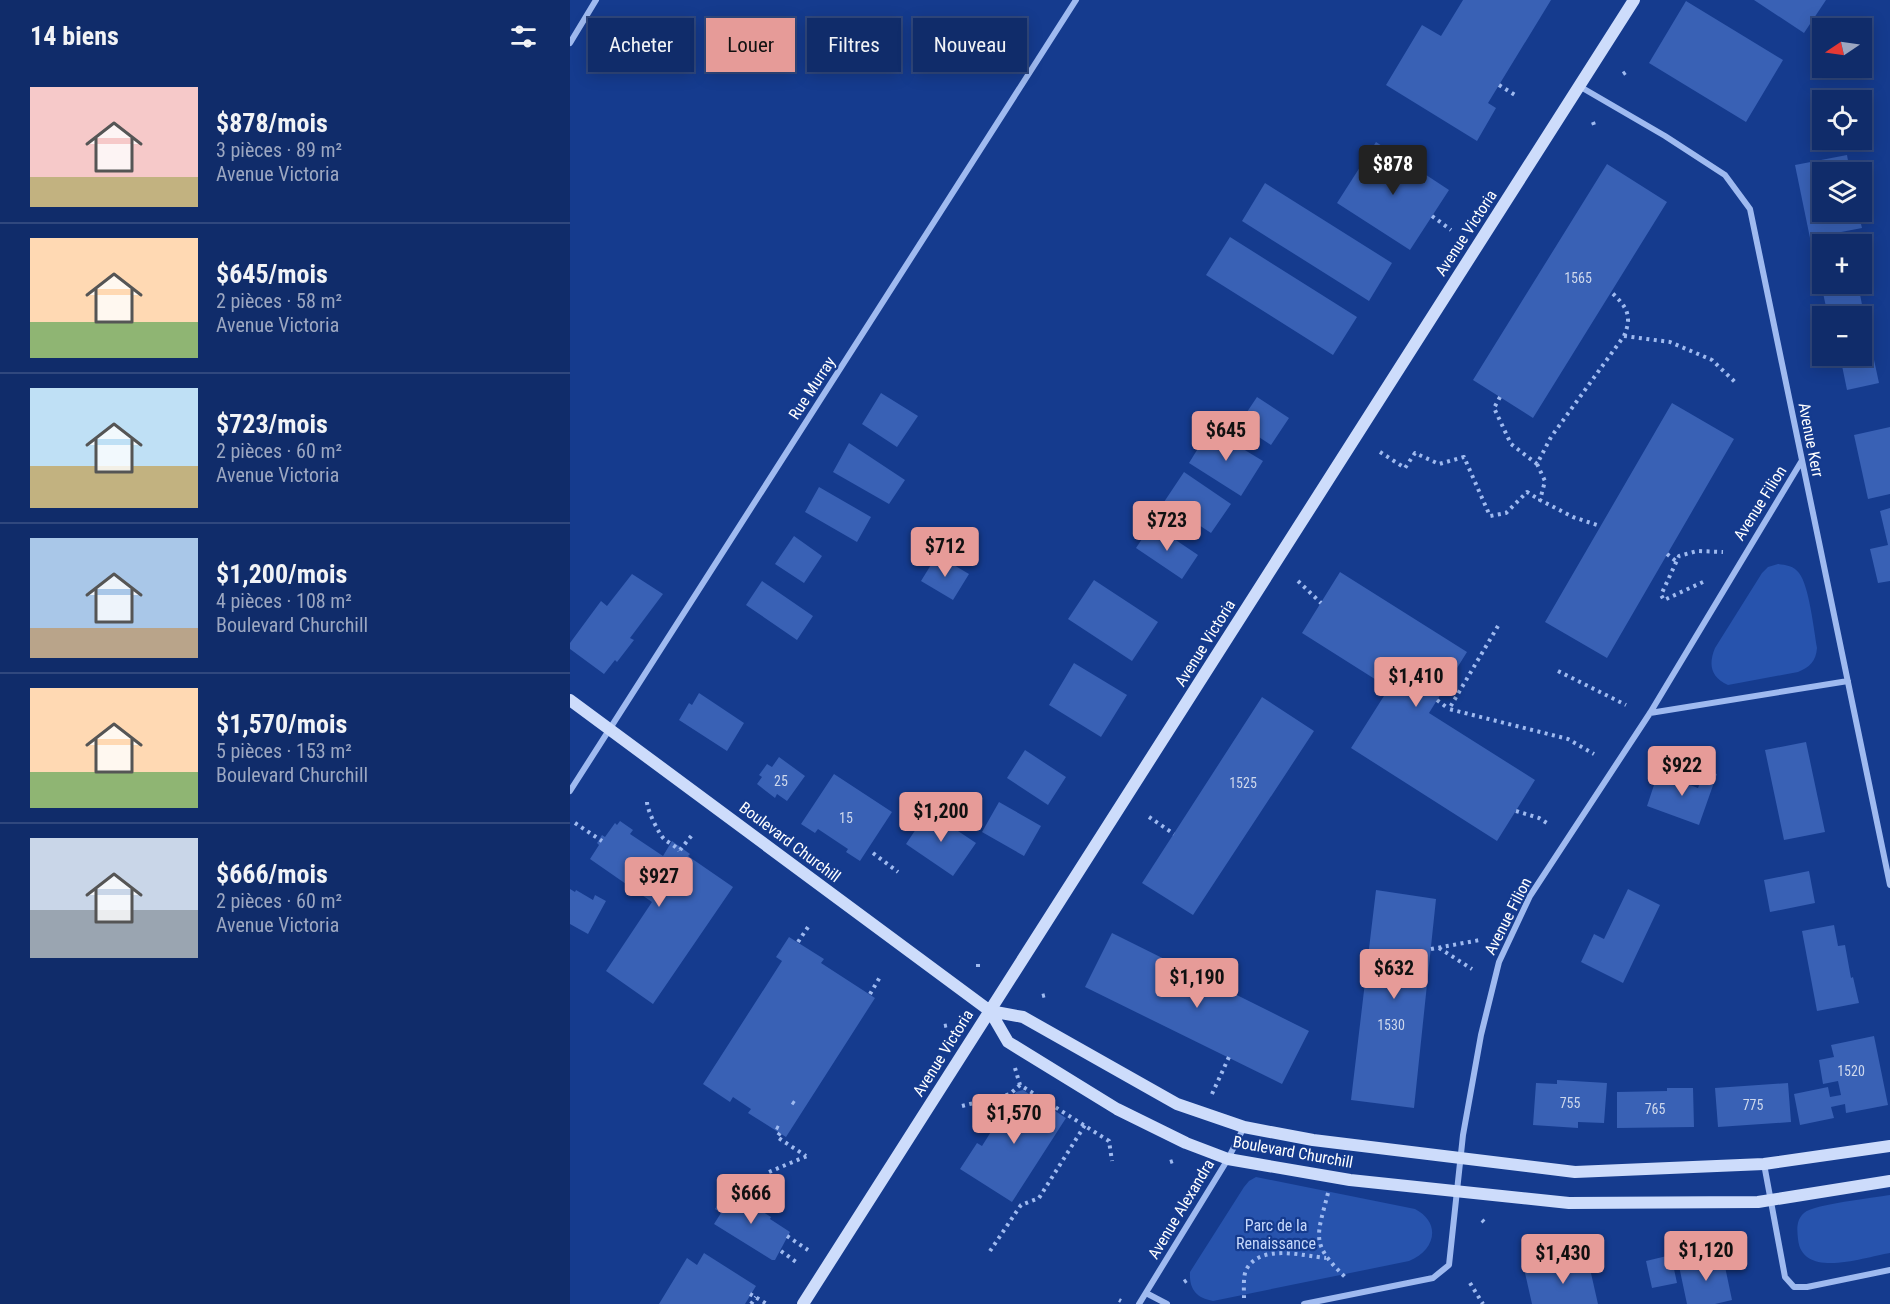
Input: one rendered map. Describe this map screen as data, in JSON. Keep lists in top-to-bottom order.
{
  "streets": {
    "street": [
      "Avenue Victoria",
      "Rue Murray",
      "Avenue Kerr",
      "Avenue Filion",
      "Boulevard Churchill",
      "Avenue Alexandra"
    ]
  },
  "crossings": [
    ["Avenue Victoria", "Avenue Kerr"],
    ["Avenue Victoria", "Boulevard Churchill"],
    ["Rue Murray", "Boulevard Churchill"],
    ["Avenue Kerr", "Avenue Filion"],
    ["Avenue Filion", "Boulevard Churchill"],
    ["Boulevard Churchill", "Avenue Alexandra"]
  ],
  "parks": ["Parc de la Renaissance"],
  "house_numbers": [
    "1565",
    "25",
    "1525",
    "15",
    "1530",
    "1520",
    "755",
    "775",
    "765"
  ],
  "north": "left",
  "page": {
    "heading": "14 biens",
    "map_buttons": ["+", "−"],
    "chip": [
      "Acheter",
      "Louer",
      "Filtres",
      "Nouveau"
    ],
    "list": [
      {
        "name": "$878/mois",
        "note": "3 pièces · 89 m² · Avenue Victoria"
      },
      {
        "name": "$645/mois",
        "note": "2 pièces · 58 m² · Avenue Victoria"
      },
      {
        "name": "$723/mois",
        "note": "2 pièces · 60 m² · Avenue Victoria"
      },
      {
        "name": "$1,200/mois",
        "note": "4 pièces · 108 m² · Boulevard Churchill"
      },
      {
        "name": "$1,570/mois",
        "note": "5 pièces · 153 m² · Boulevard Churchill"
      },
      {
        "name": "$666/mois",
        "note": "2 pièces · 60 m² · Avenue Victoria"
      }
    ],
    "price": [
      "$878",
      "$645",
      "$723",
      "$712",
      "$1,410",
      "$922",
      "$1,200",
      "$927",
      "$632",
      "$1,190",
      "$1,570",
      "$666",
      "$1,120",
      "$1,430"
    ]
  }
}
